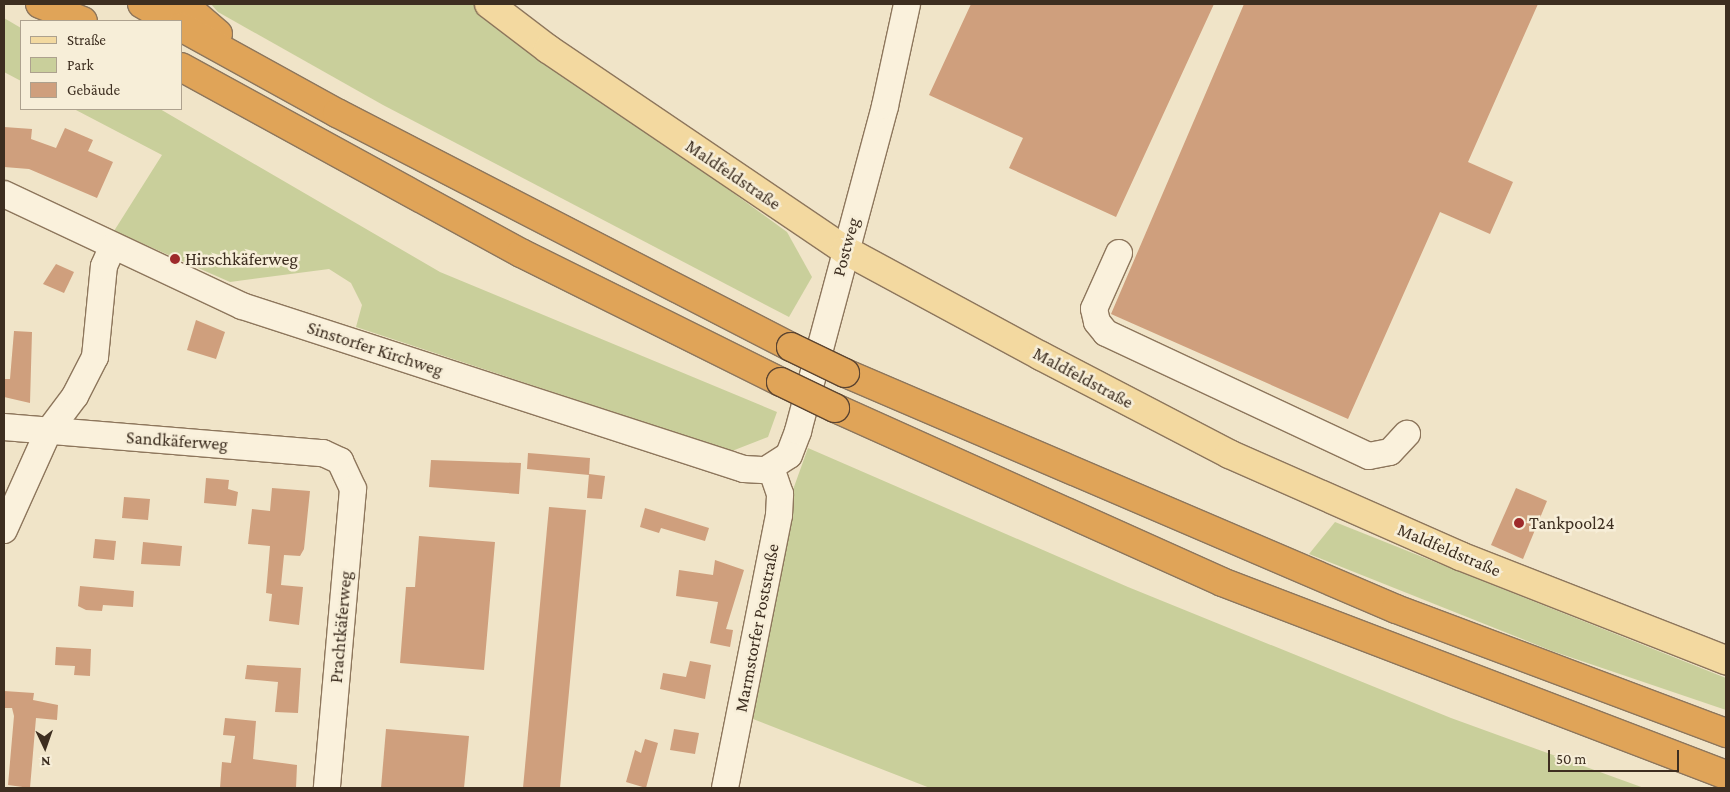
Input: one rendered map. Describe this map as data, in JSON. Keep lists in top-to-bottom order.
{
  "streets": {
    "main road": ["Maldfeldstraße"],
    "street": [
      "Postweg",
      "Sinstorfer Kirchweg",
      "Sandkäferweg",
      "Prachtkäferweg",
      "Marmstorfer Poststraße"
    ]
  },
  "crossings": [
    ["Maldfeldstraße", "Postweg"],
    ["Postweg", "Sinstorfer Kirchweg"],
    ["Postweg", "Marmstorfer Poststraße"],
    ["Sinstorfer Kirchweg", "Marmstorfer Poststraße"],
    ["Sandkäferweg", "Prachtkäferweg"]
  ],
  "places": ["Hirschkäferweg", "Tankpool24"],
  "legend": ["Straße", "Park", "Gebäude"],
  "scale_bar": "50 m",
  "north": "bottom"
}
